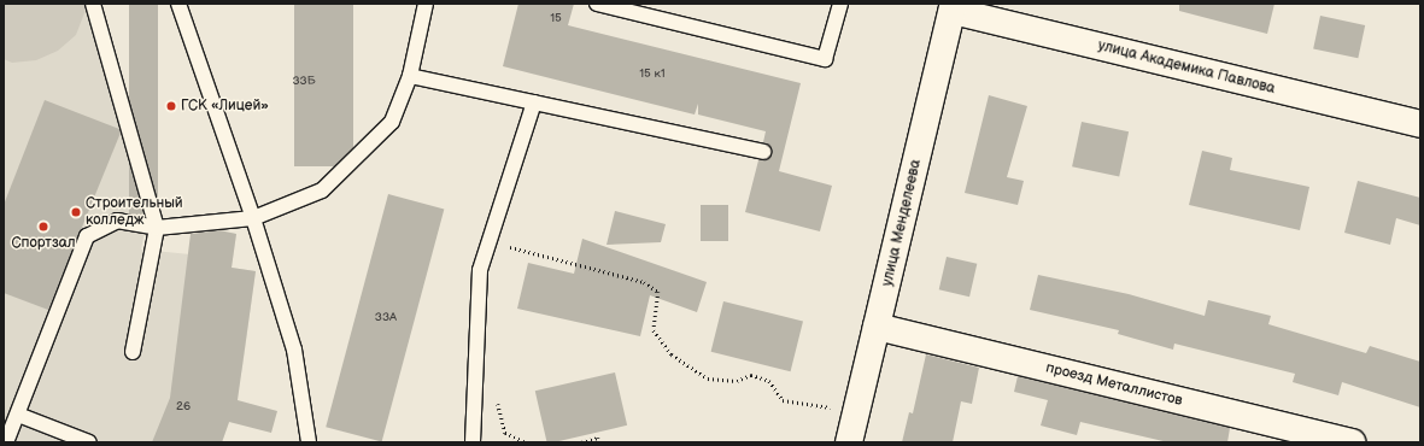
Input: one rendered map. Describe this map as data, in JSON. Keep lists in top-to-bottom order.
{
  "streets": {
    "street": ["улица Академика Павлова", "улица Менделеева", "проезд Металлистов"]
  },
  "crossings": [
    ["улица Академика Павлова", "улица Менделеева"],
    ["улица Менделеева", "проезд Металлистов"]
  ],
  "places": ["ГСК «Лицей»", "Строительный колледж", "Спортзал"],
  "house_numbers": [
    "15",
    "15 к1",
    "33Б",
    "33А",
    "26"
  ]
}
